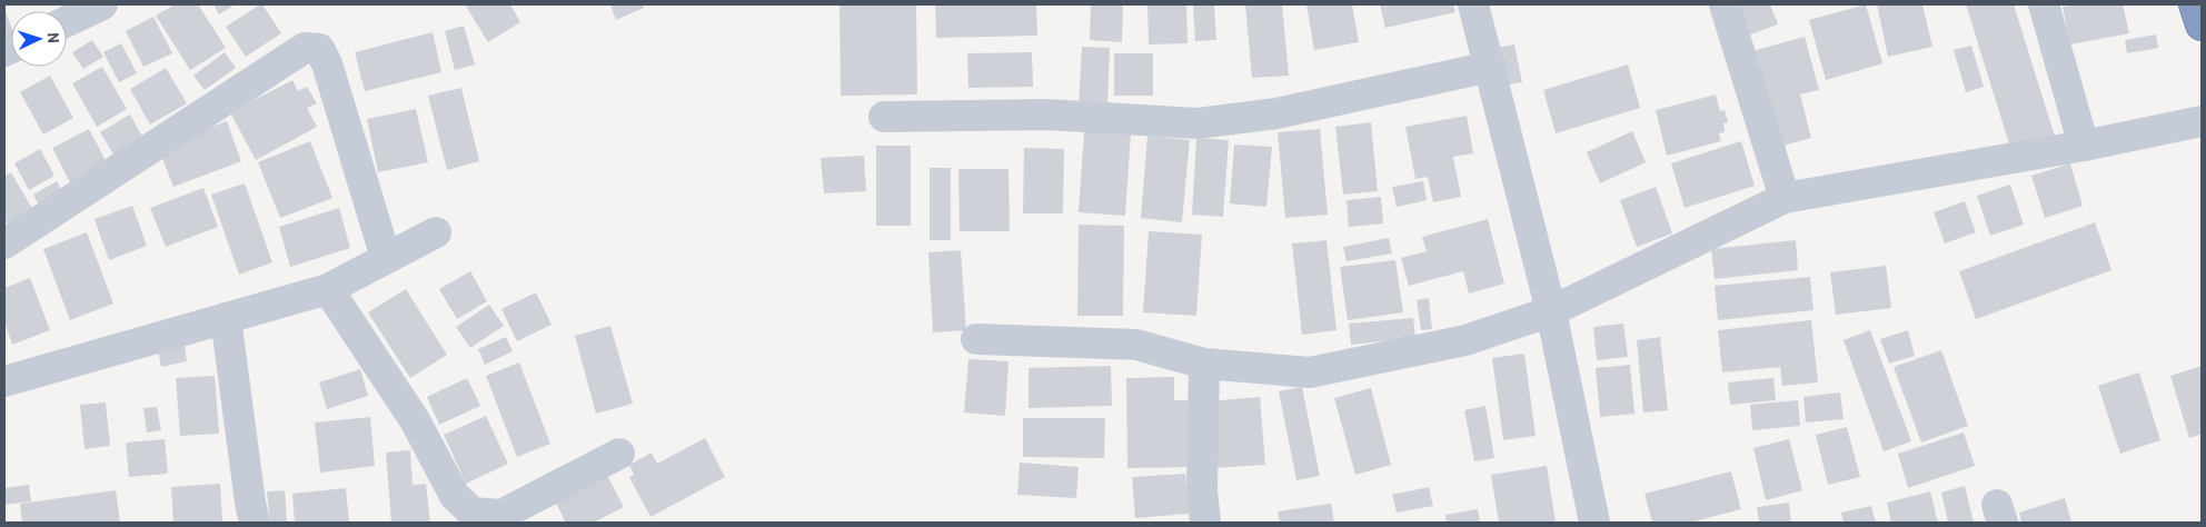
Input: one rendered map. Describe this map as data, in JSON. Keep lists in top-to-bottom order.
{
  "north": "right"
}
